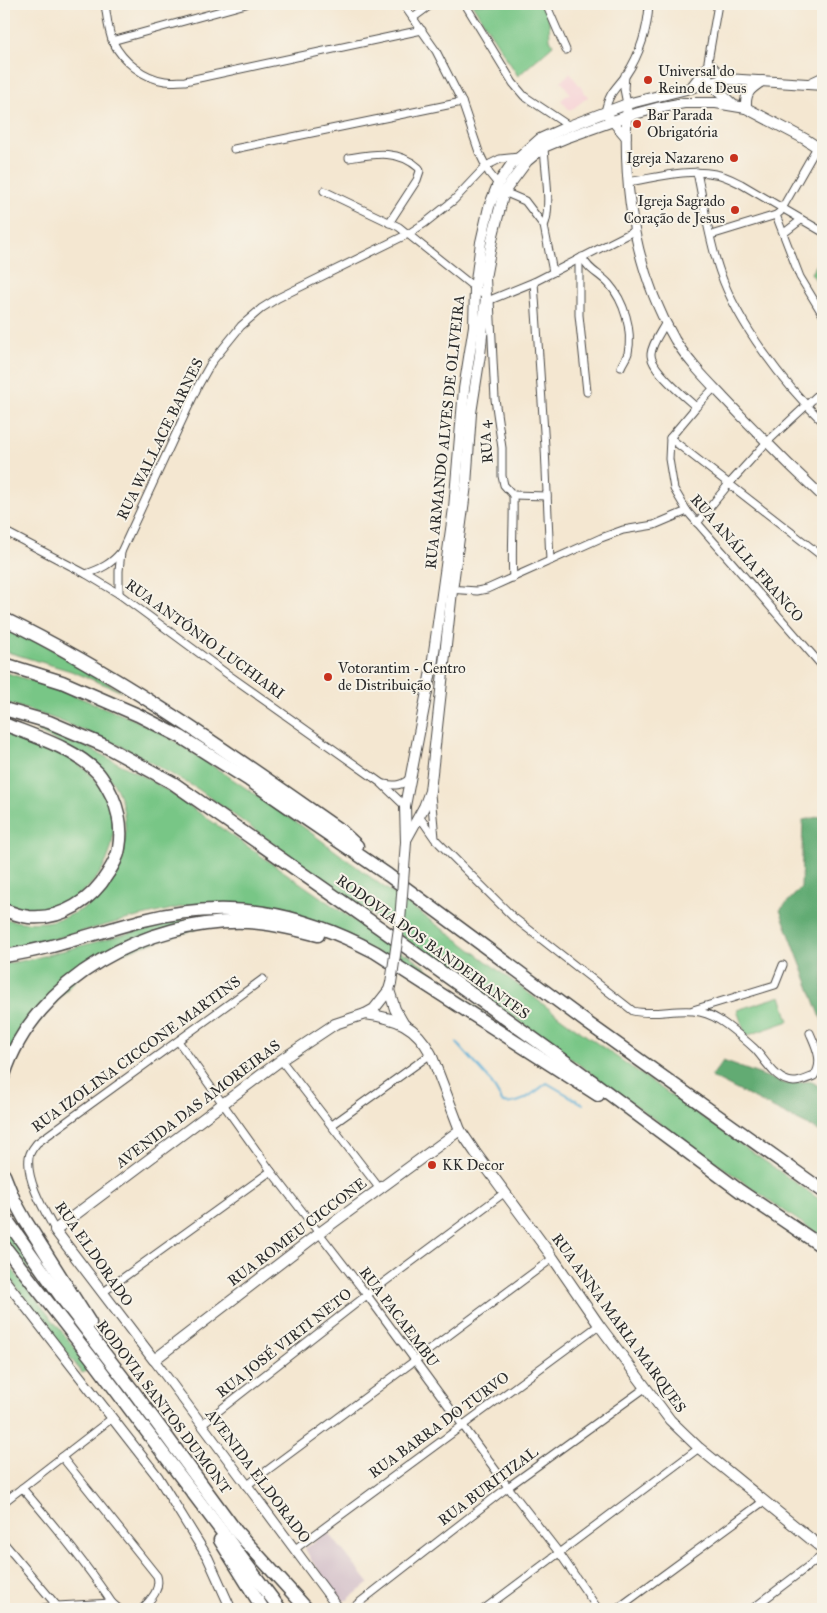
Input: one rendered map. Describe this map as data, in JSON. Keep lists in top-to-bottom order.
{
  "streets": {
    "highway": ["RODOVIA DOS BANDEIRANTES", "RODOVIA SANTOS DUMONT"],
    "main road": [
      "RUA ARMANDO ALVES DE OLIVEIRA",
      "AVENIDA DAS AMOREIRAS",
      "RUA ROMEU CICCONE",
      "RUA ELDORADO",
      "RUA ANNA MARIA MARQUES"
    ],
    "street": [
      "RUA WALLACE BARNES",
      "RUA 4",
      "RUA ANÁLIA FRANCO",
      "RUA ANTÔNIO LUCHIARI",
      "RUA IZOLINA CICCONE MARTINS",
      "RUA PACAEMBU",
      "RUA JOSÉ VIRTI NETO",
      "RUA BARRA DO TURVO",
      "AVENIDA ELDORADO",
      "RUA BURITIZAL"
    ]
  },
  "crossings": [
    ["RUA ARMANDO ALVES DE OLIVEIRA", "RUA WALLACE BARNES"],
    ["RUA ARMANDO ALVES DE OLIVEIRA", "RUA 4"],
    ["RUA ARMANDO ALVES DE OLIVEIRA", "RUA ANTÔNIO LUCHIARI"],
    ["RUA ARMANDO ALVES DE OLIVEIRA", "AVENIDA DAS AMOREIRAS"],
    ["RUA WALLACE BARNES", "RUA ANTÔNIO LUCHIARI"],
    ["RUA IZOLINA CICCONE MARTINS", "RUA ELDORADO"],
    ["RUA IZOLINA CICCONE MARTINS", "RUA PACAEMBU"],
    ["AVENIDA DAS AMOREIRAS", "RUA ROMEU CICCONE"],
    ["AVENIDA DAS AMOREIRAS", "RUA ELDORADO"],
    ["AVENIDA DAS AMOREIRAS", "RUA PACAEMBU"],
    ["AVENIDA DAS AMOREIRAS", "RUA ANNA MARIA MARQUES"],
    ["RUA ROMEU CICCONE", "RUA ELDORADO"],
    ["RUA ROMEU CICCONE", "RUA PACAEMBU"],
    ["RUA ROMEU CICCONE", "RUA ANNA MARIA MARQUES"],
    ["RUA ROMEU CICCONE", "AVENIDA ELDORADO"],
    ["RUA ELDORADO", "AVENIDA ELDORADO"],
    ["RUA PACAEMBU", "RUA JOSÉ VIRTI NETO"],
    ["RUA PACAEMBU", "RUA BARRA DO TURVO"],
    ["RUA PACAEMBU", "RUA BURITIZAL"],
    ["RUA ANNA MARIA MARQUES", "RUA JOSÉ VIRTI NETO"],
    ["RUA ANNA MARIA MARQUES", "RUA BARRA DO TURVO"],
    ["RUA ANNA MARIA MARQUES", "RUA BURITIZAL"],
    ["RUA JOSÉ VIRTI NETO", "AVENIDA ELDORADO"],
    ["RUA BARRA DO TURVO", "AVENIDA ELDORADO"]
  ],
  "places": [
    "Universal do Reino de Deus",
    "Bar Parada Obrigatória",
    "Igreja Nazareno",
    "Igreja Sagrado Coração de Jesus",
    "Votorantim - Centro de Distribuição",
    "KK Decor"
  ]
}
